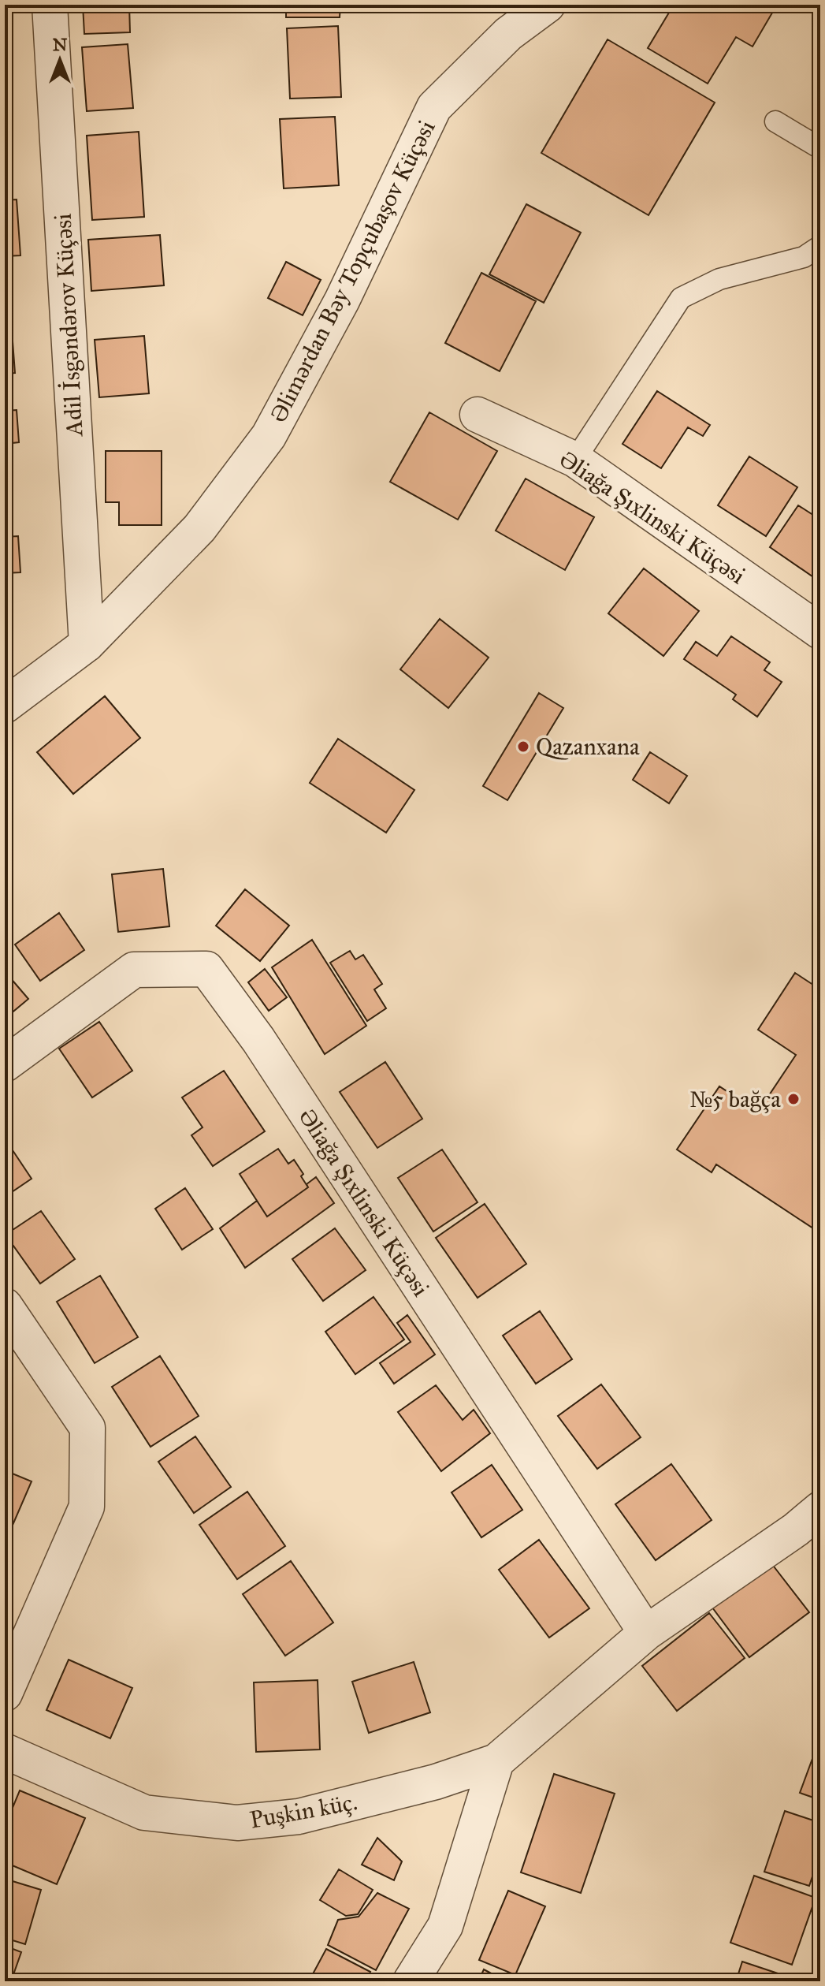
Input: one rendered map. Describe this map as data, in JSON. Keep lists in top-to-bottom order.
{
  "streets": {
    "street": [
      "Əlimərdan Bəy Topçubaşov Küçəsi",
      "Adil İsgəndərov Küçəsi",
      "Əliağa Şıxlinski Küçəsi",
      "Puşkin küç."
    ]
  },
  "crossings": [
    ["Əlimərdan Bəy Topçubaşov Küçəsi", "Adil İsgəndərov Küçəsi"]
  ],
  "places": ["Qazanxana", "№5 bağça"],
  "north": "top"
}
